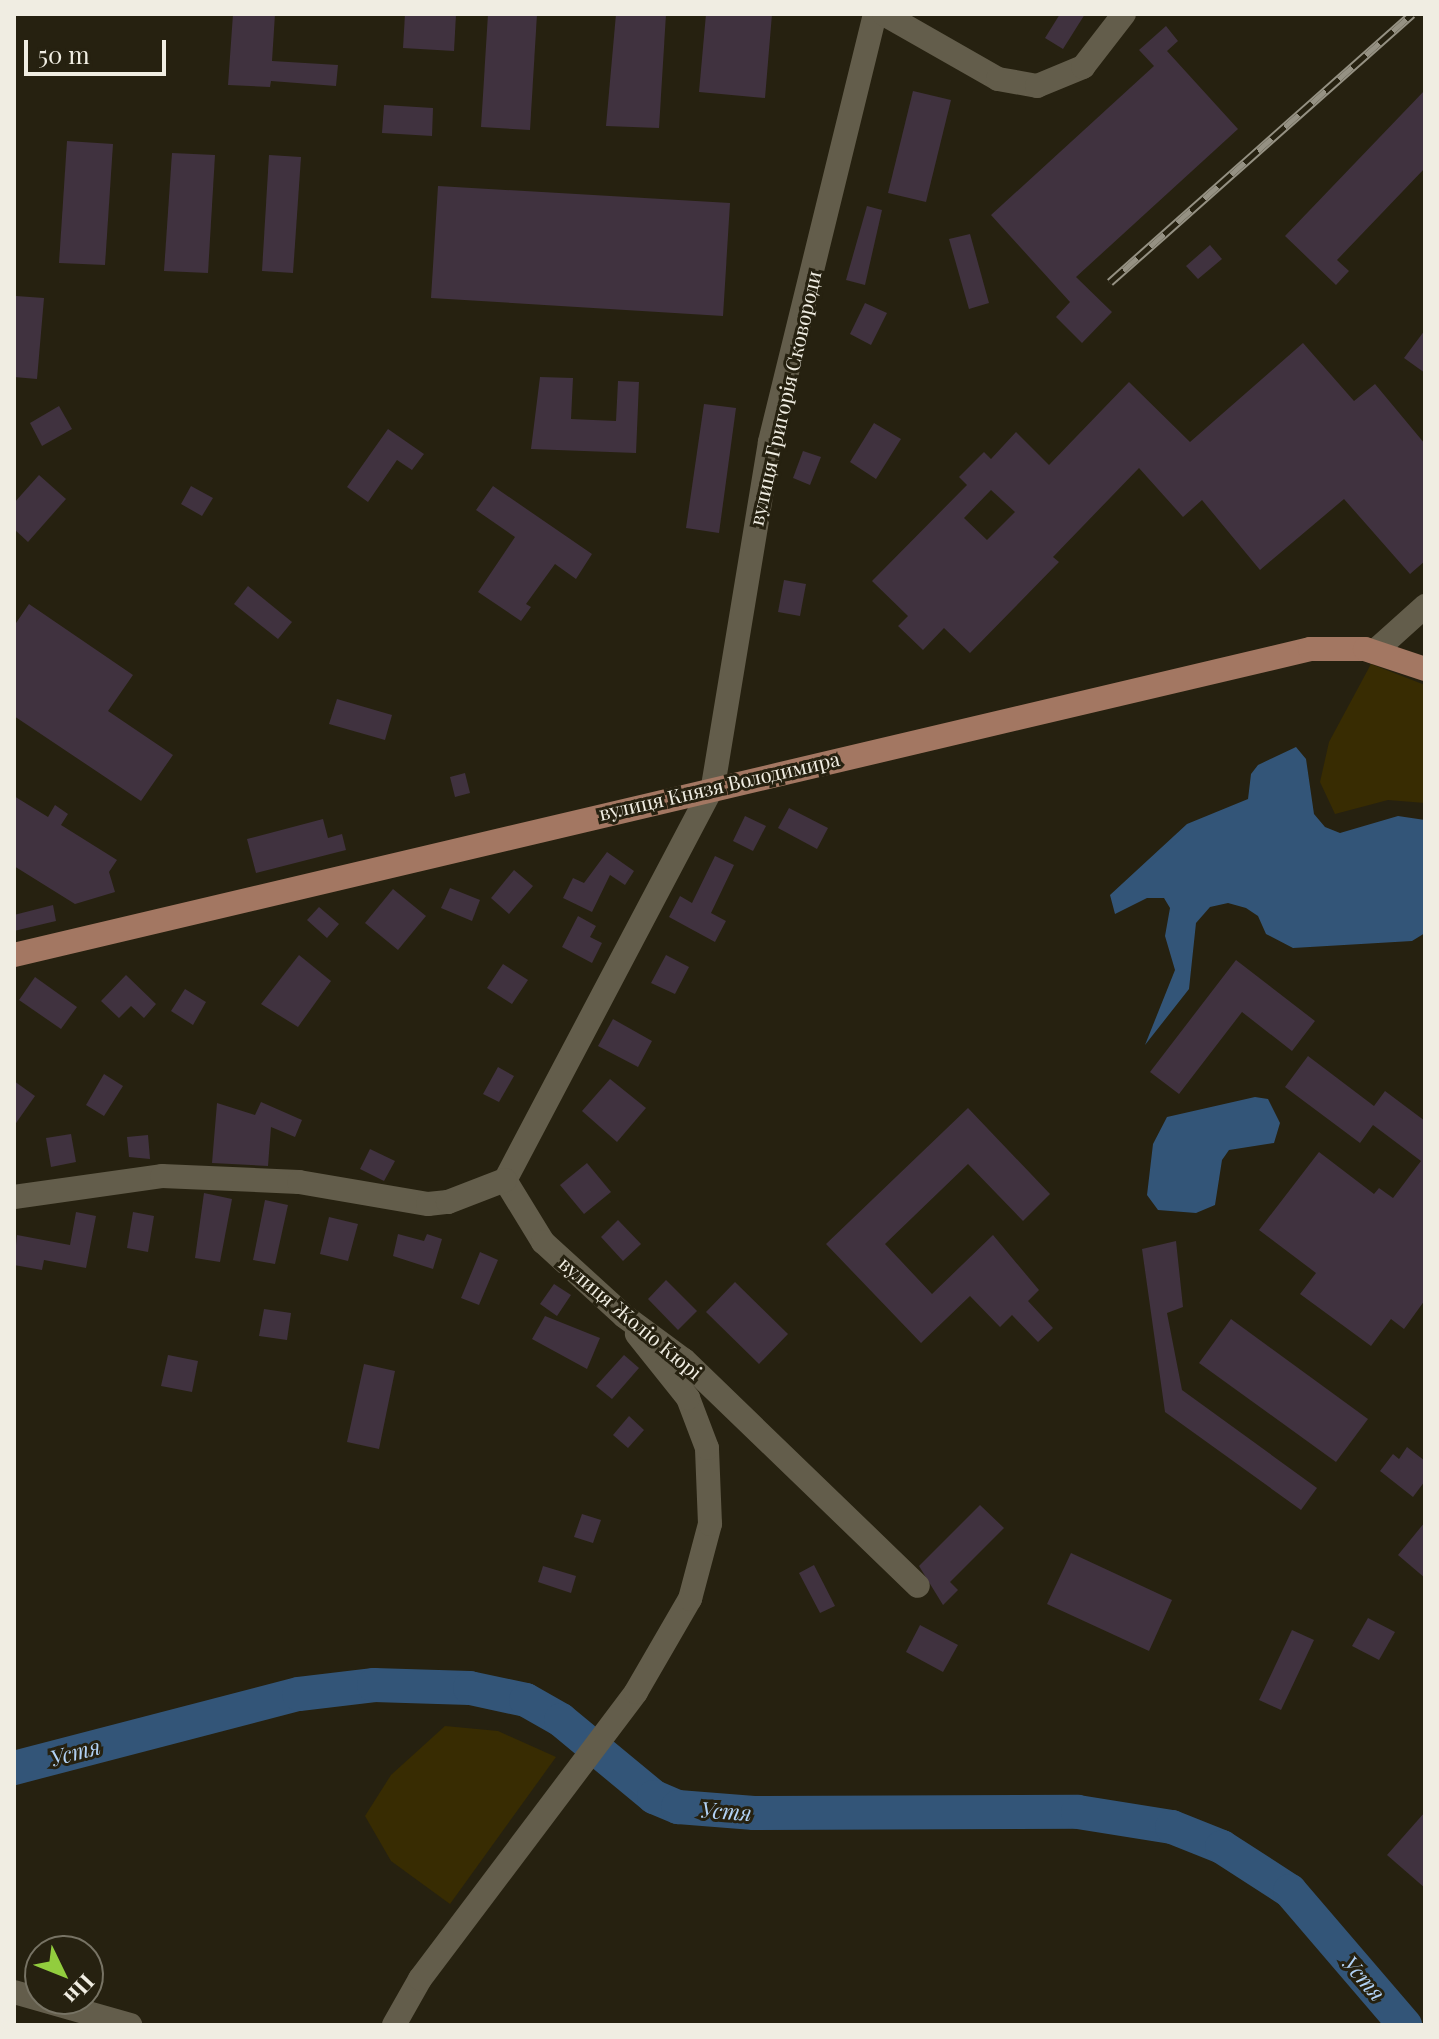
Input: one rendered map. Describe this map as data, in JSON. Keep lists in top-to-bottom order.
{
  "streets": {
    "main road": ["вулиця Князя Володимира"],
    "street": ["вулиця Григорія Сковороди", "вулиця Жоліо Кюрі"]
  },
  "crossings": [
    ["вулиця Григорія Сковороди", "вулиця Князя Володимира"]
  ],
  "water": ["Устя"],
  "scale_bar": "50 m",
  "north": "bottom right"
}
